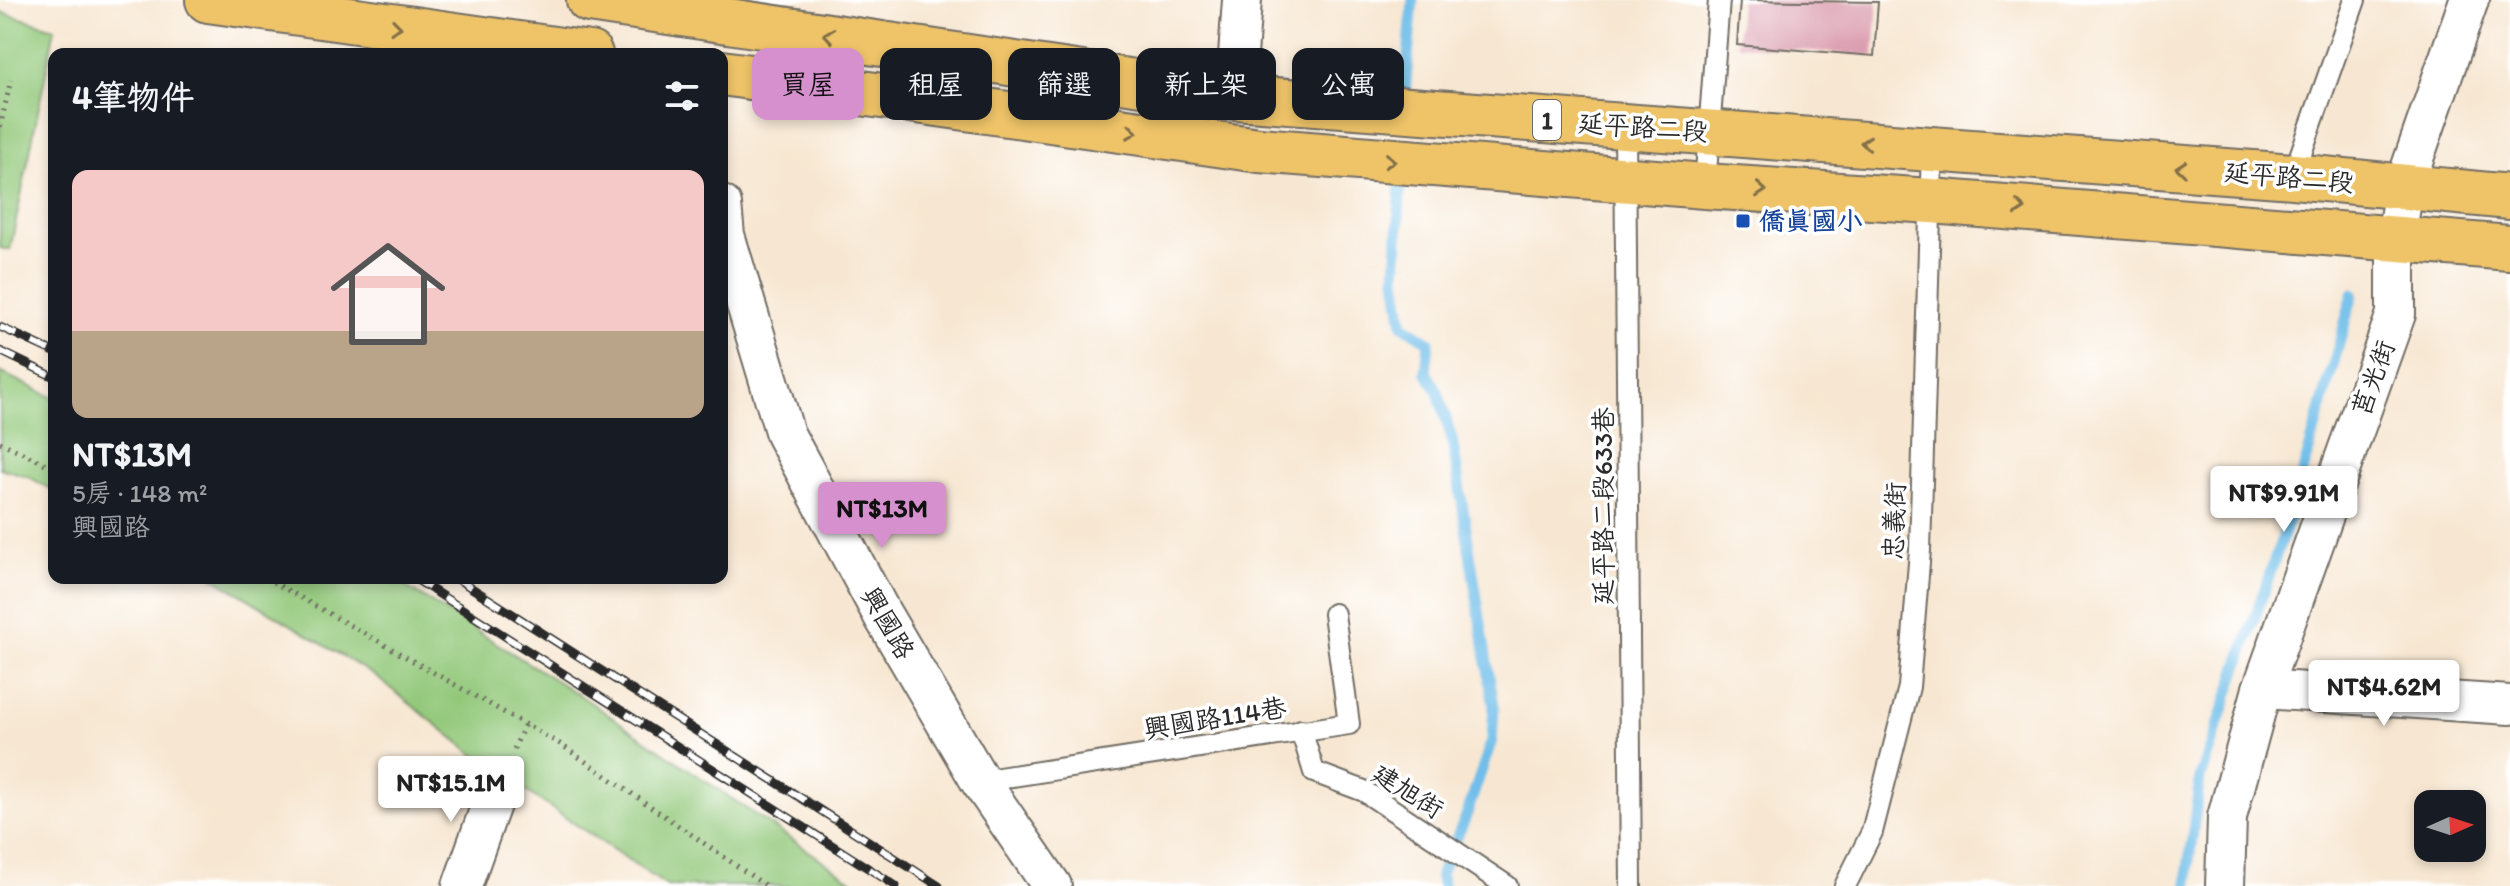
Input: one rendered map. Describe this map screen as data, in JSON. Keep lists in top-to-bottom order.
{
  "streets": {
    "main road": ["1", "延平路二段"],
    "street": ["莒光街", "興國路"],
    "lane": [
      "延平路二段633巷",
      "忠義街",
      "興國路114巷",
      "建旭街"
    ]
  },
  "crossings": [
    ["延平路二段", "莒光街"],
    ["延平路二段", "延平路二段633巷"],
    ["延平路二段", "忠義街"],
    ["興國路", "興國路114巷"],
    ["興國路114巷", "建旭街"]
  ],
  "places": {
    "transit": ["僑真國小"]
  },
  "north": "right",
  "page": {
    "chip": [
      "買屋",
      "租屋",
      "篩選",
      "新上架",
      "公寓"
    ],
    "heading": "4筆物件",
    "list": [
      {
        "name": "NT$13M",
        "note": "5房 · 148 m² · 興國路"
      }
    ],
    "price": [
      "NT$9.91M",
      "NT$13M",
      "NT$4.62M",
      "NT$15.1M"
    ]
  }
}
